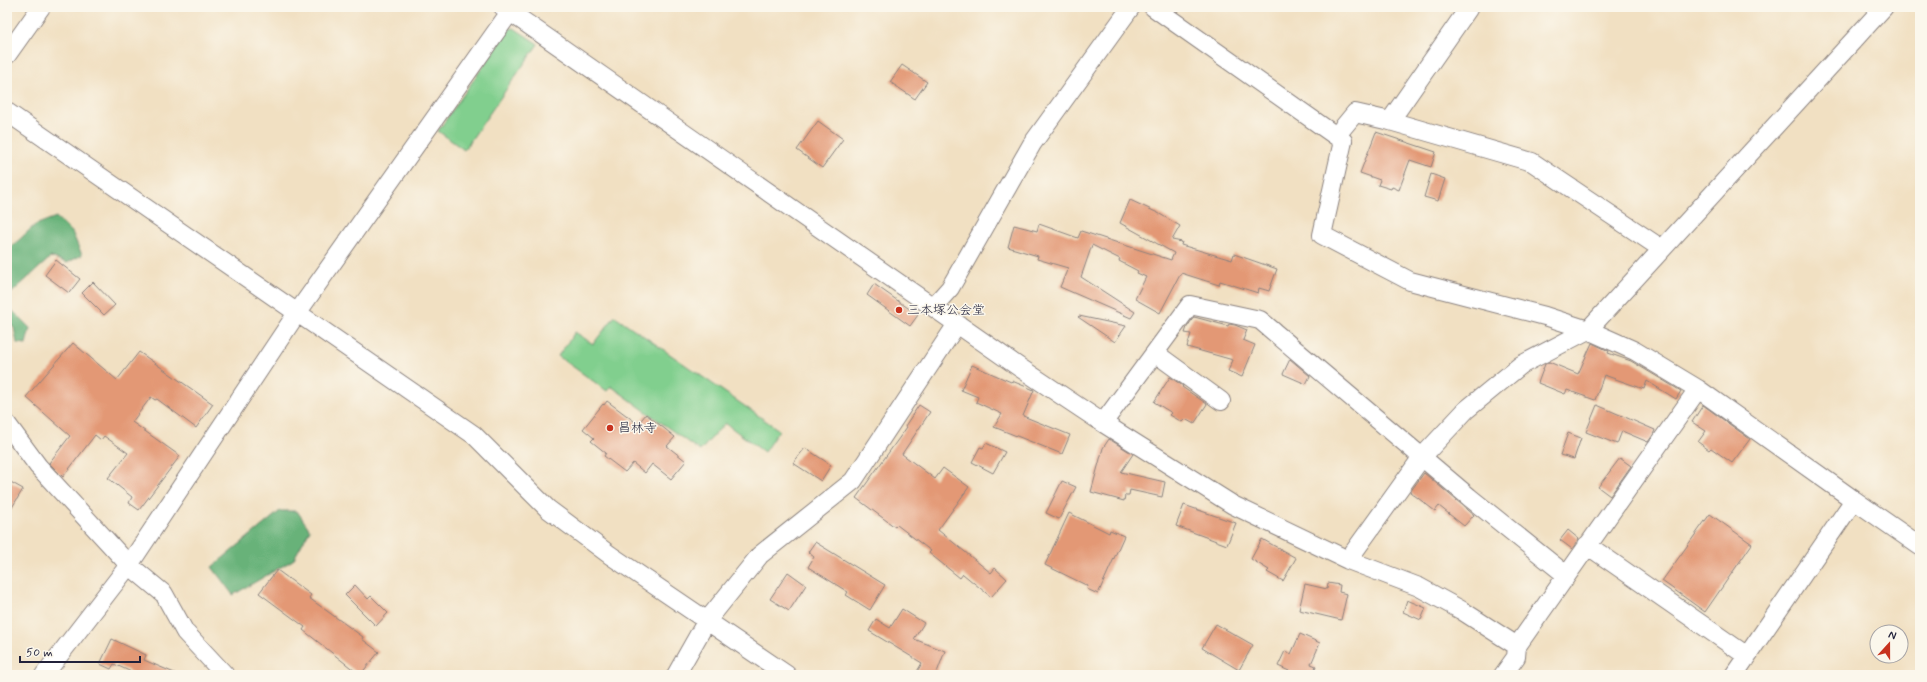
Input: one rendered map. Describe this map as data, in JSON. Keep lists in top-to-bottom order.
{
  "places": ["三本塚公会堂", "昌林寺"],
  "scale_bar": "50 m",
  "north": "top"
}
